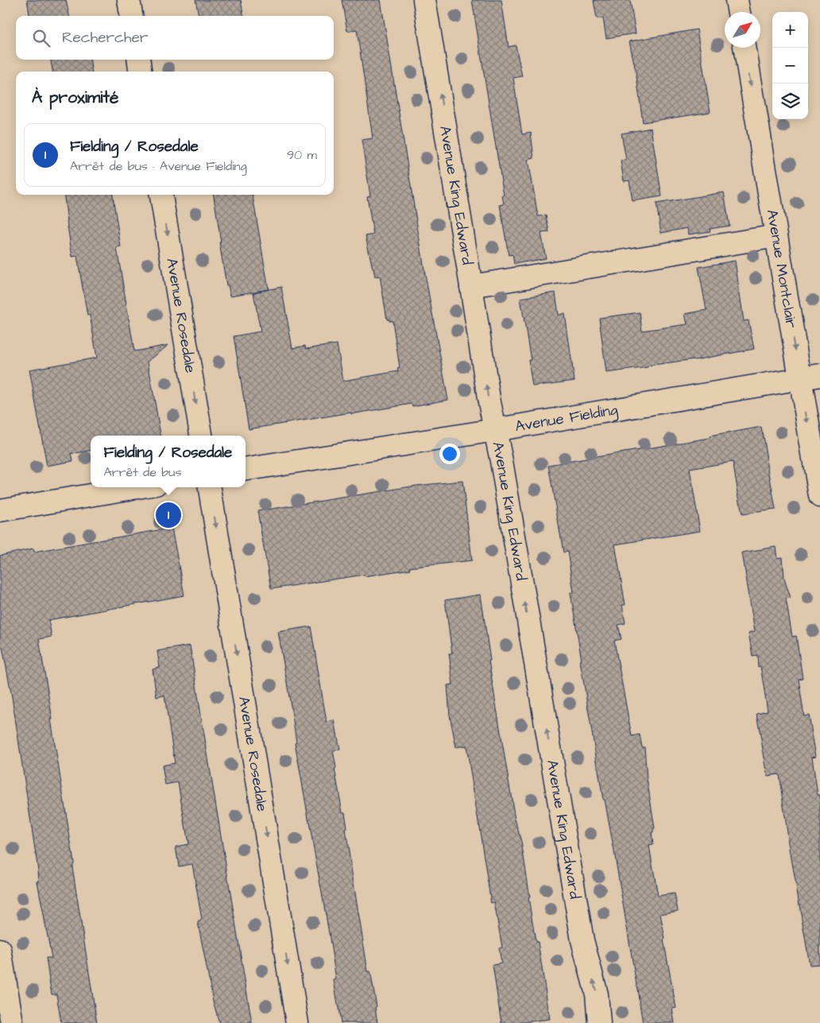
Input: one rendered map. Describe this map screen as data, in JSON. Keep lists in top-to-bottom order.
{
  "streets": {
    "street": [
      "Avenue King Edward",
      "Avenue Montclair",
      "Avenue Rosedale",
      "Avenue Fielding"
    ]
  },
  "crossings": [
    ["Avenue King Edward", "Avenue Fielding"],
    ["Avenue Montclair", "Avenue Fielding"]
  ],
  "one_way": ["Avenue King Edward", "Avenue Montclair", "Avenue Rosedale"],
  "north": "top right",
  "page": {
    "map_buttons": ["+", "−"],
    "search": "Rechercher",
    "heading": "À proximité",
    "list": [
      {
        "mark": "1",
        "name": "Fielding / Rosedale",
        "note": "Arrêt de bus · Avenue Fielding",
        "value": "90 m"
      }
    ],
    "popup": ["Fielding / Rosedale", "Arrêt de bus"],
    "pins": "1"
  }
}
